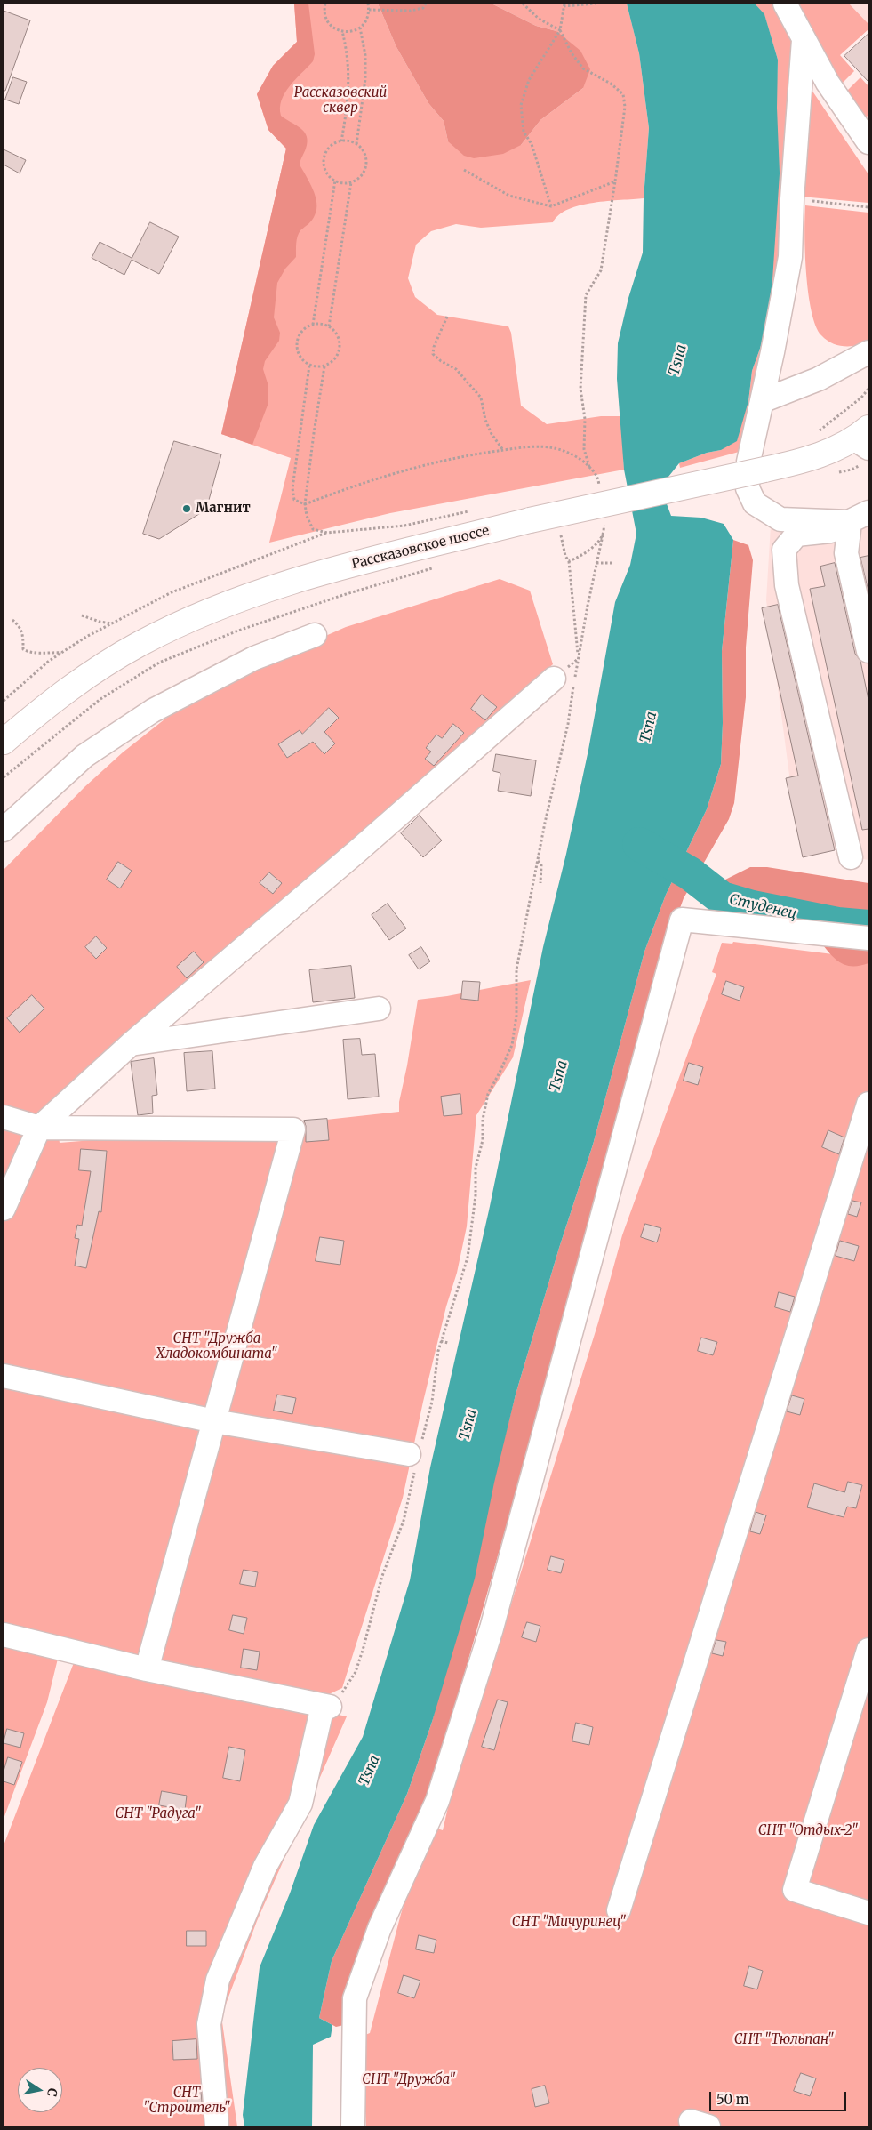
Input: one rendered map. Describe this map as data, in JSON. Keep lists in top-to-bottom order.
{
  "streets": {
    "main road": ["Рассказовское шоссе"]
  },
  "water": ["Tsna", "Студенец"],
  "parks": [
    "Рассказовский сквер",
    "СНТ \"Дружба Хладокомбината\"",
    "СНТ \"Радуга\"",
    "СНТ \"Отдых-2\"",
    "СНТ \"Мичуринец\"",
    "СНТ \"Тюльпан\"",
    "СНТ \"Дружба\"",
    "СНТ \"Строитель\""
  ],
  "places": ["Магнит"],
  "scale_bar": "50 m",
  "north": "right"
}
